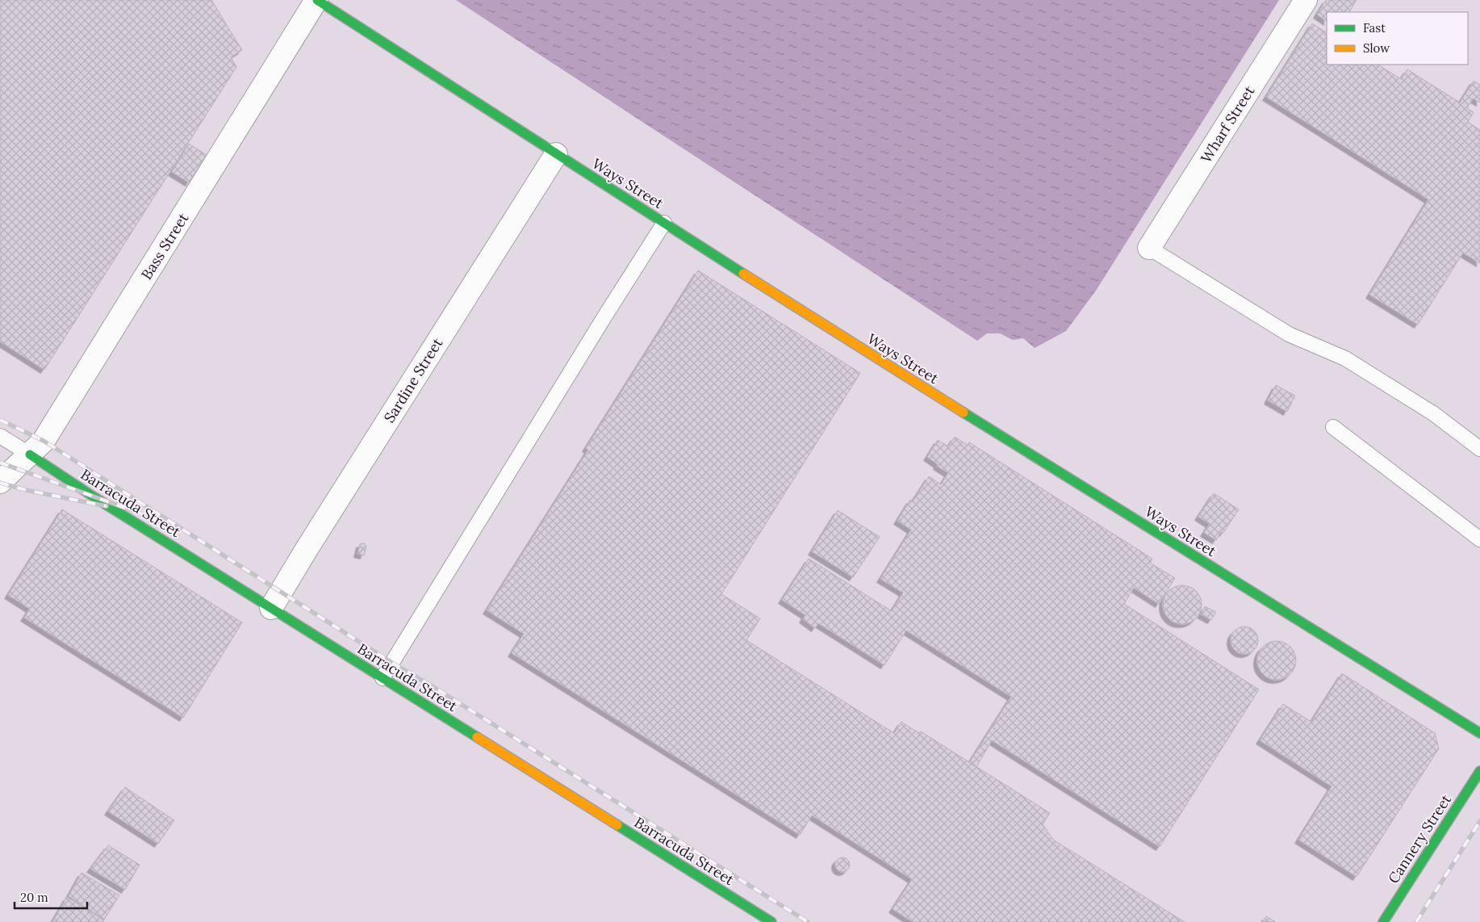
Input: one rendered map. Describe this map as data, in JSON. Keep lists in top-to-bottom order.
{
  "streets": {
    "street": [
      "Wharf Street",
      "Ways Street",
      "Bass Street",
      "Sardine Street",
      "Barracuda Street",
      "Cannery Street"
    ]
  },
  "crossings": [
    ["Ways Street", "Bass Street"],
    ["Ways Street", "Sardine Street"],
    ["Bass Street", "Barracuda Street"],
    ["Sardine Street", "Barracuda Street"]
  ],
  "legend": ["Fast", "Slow"],
  "scale_bar": "20 m"
}
